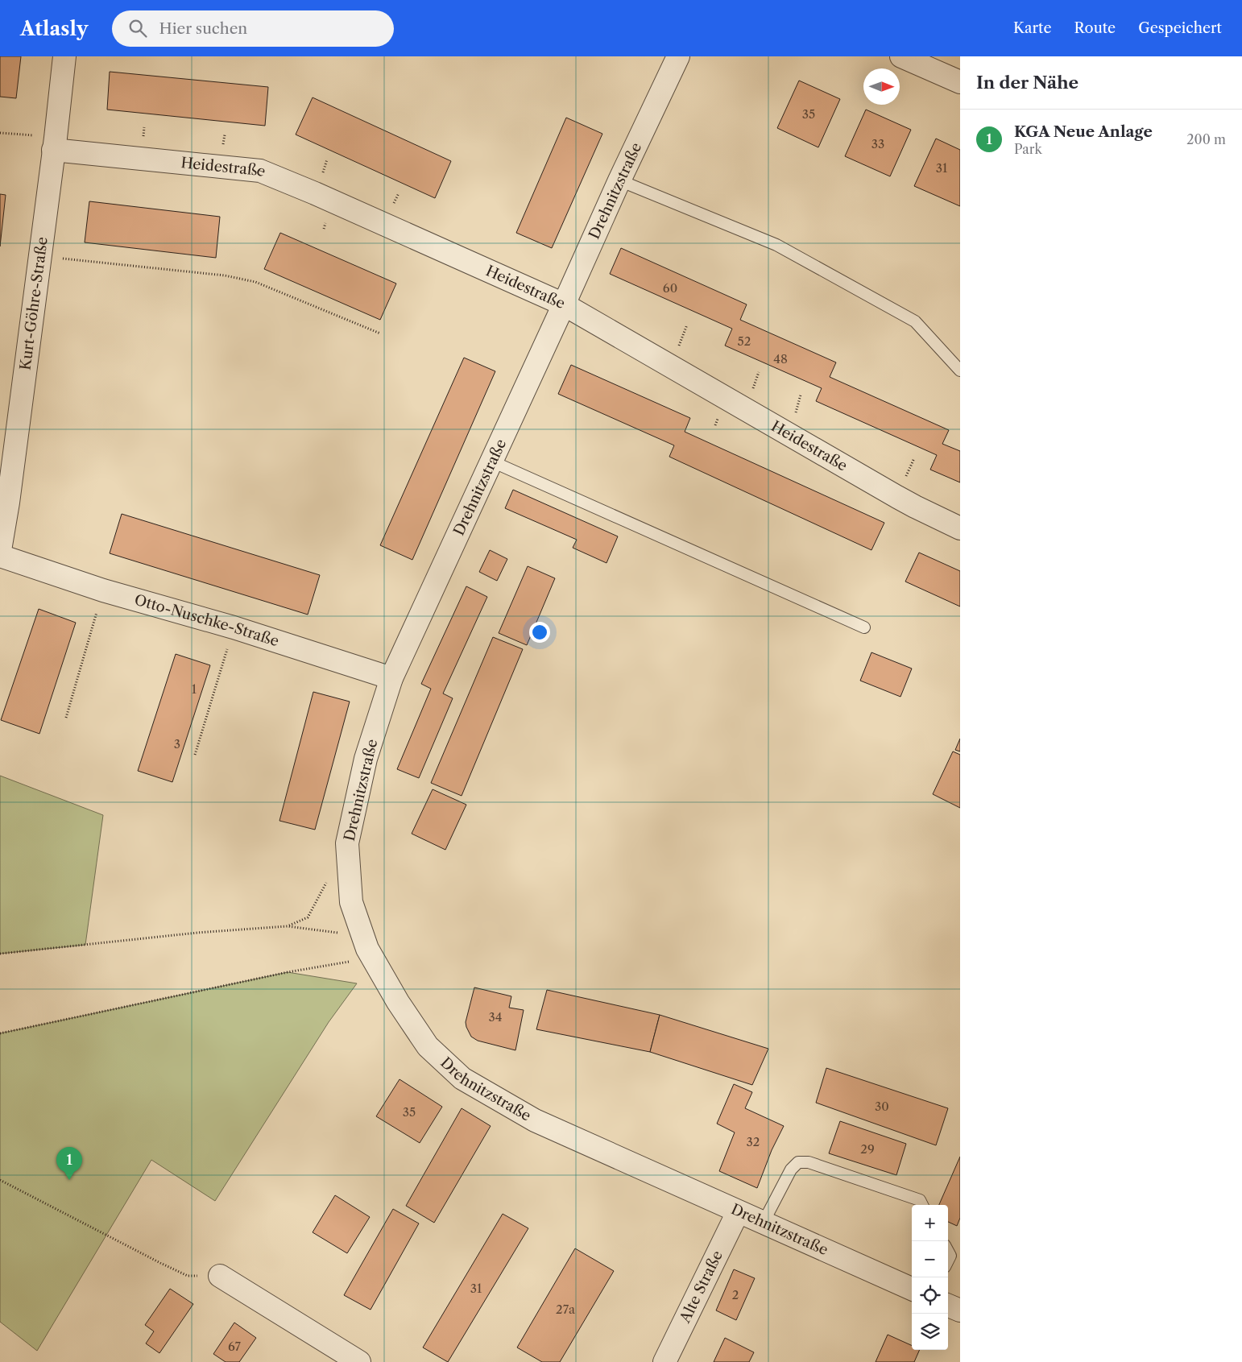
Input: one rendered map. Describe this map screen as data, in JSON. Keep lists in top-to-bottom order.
{
  "streets": {
    "street": [
      "Heidestraße",
      "Drehnitzstraße",
      "Kurt-Göhre-Straße",
      "Otto-Nuschke-Straße",
      "Alte Straße"
    ]
  },
  "crossings": [
    ["Heidestraße", "Drehnitzstraße"],
    ["Heidestraße", "Kurt-Göhre-Straße"],
    ["Drehnitzstraße", "Otto-Nuschke-Straße"],
    ["Drehnitzstraße", "Alte Straße"]
  ],
  "house_numbers": [
    "35",
    "33",
    "31",
    "60",
    "52",
    "48",
    "1",
    "3",
    "34",
    "30",
    "35",
    "32",
    "29",
    "31",
    "2",
    "27a",
    "67"
  ],
  "north": "right",
  "page": {
    "header": "Atlasly",
    "search": "Hier suchen",
    "nav": ["Karte", "Route", "Gespeichert"],
    "heading": "In der Nähe",
    "list": [
      {
        "mark": "1",
        "name": "KGA Neue Anlage",
        "note": "Park",
        "value": "200 m"
      }
    ],
    "pins": "1",
    "map_buttons": ["+", "−"]
  }
}
